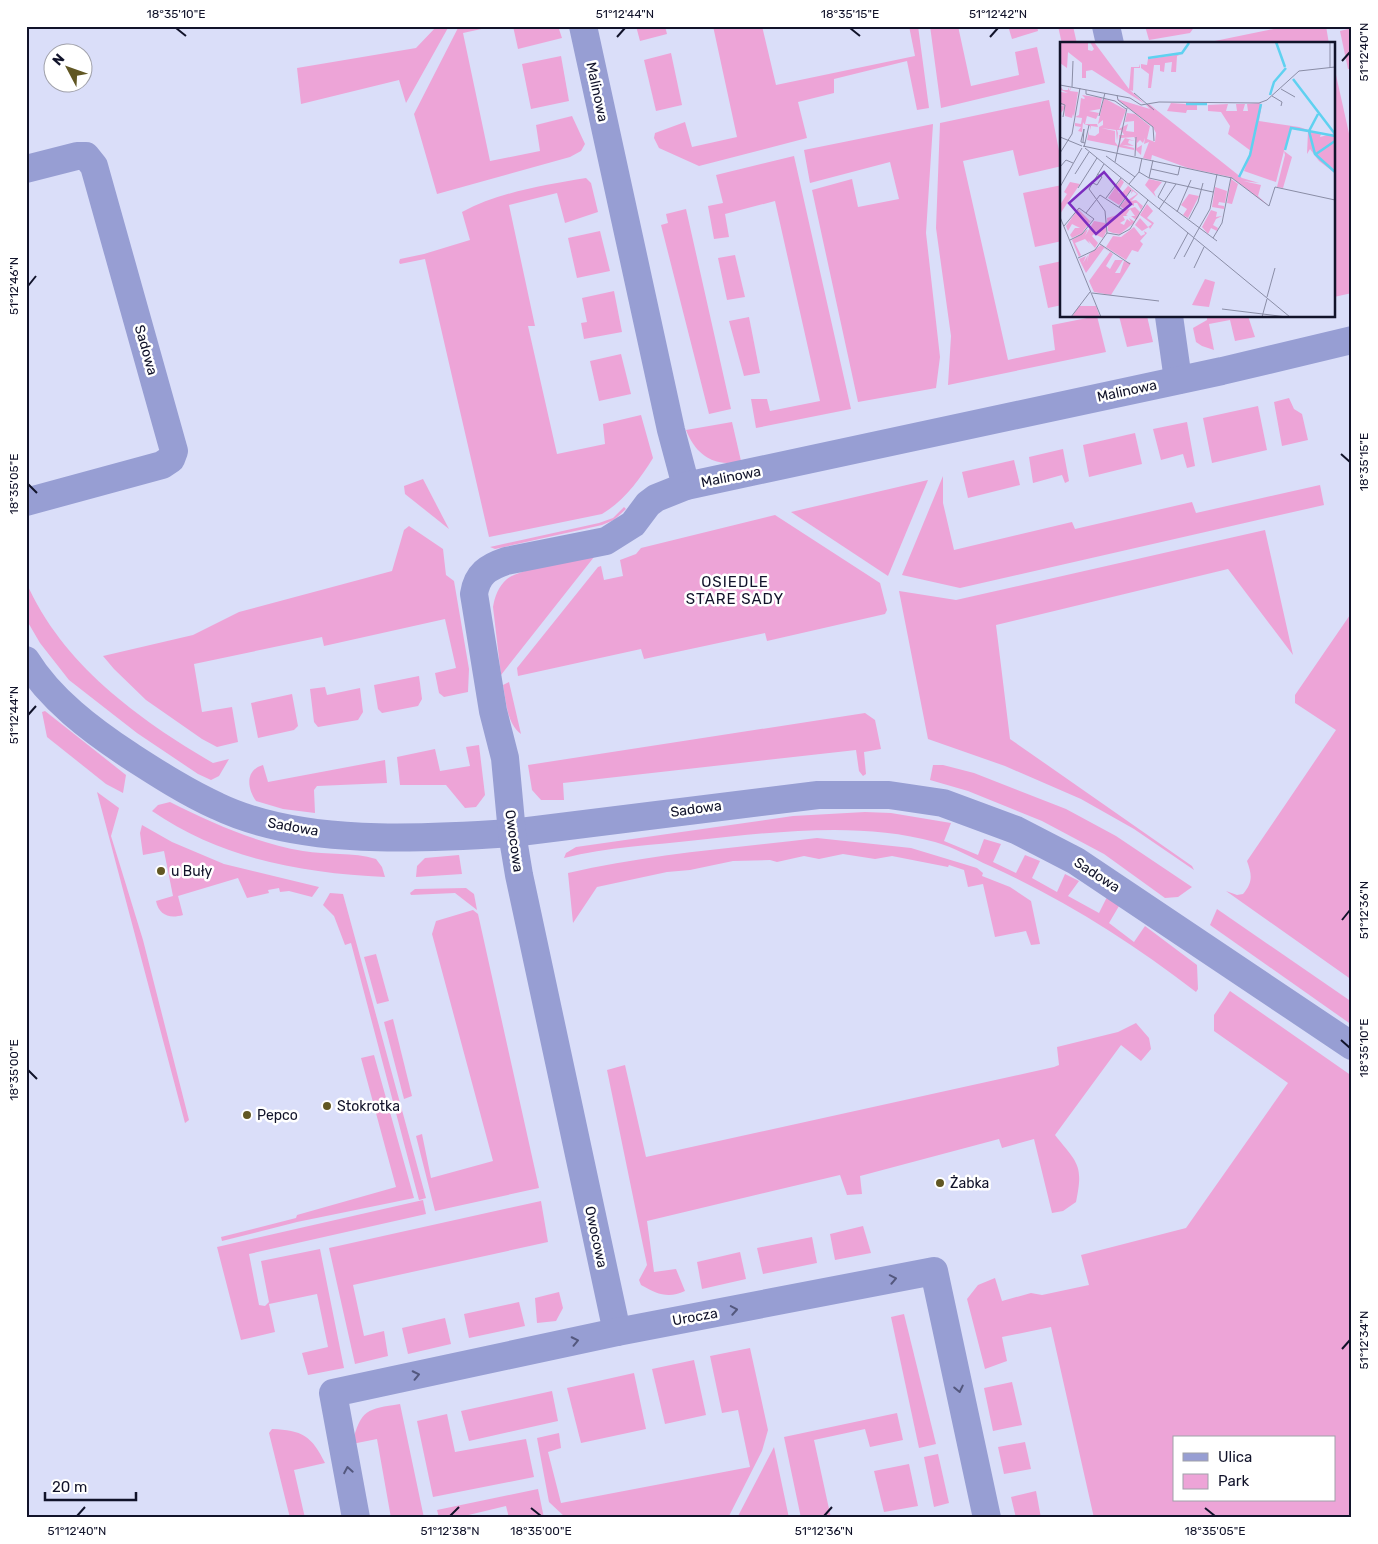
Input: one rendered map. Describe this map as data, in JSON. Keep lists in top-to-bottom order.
{
  "streets": {
    "street": [
      "Malinowa",
      "Sadowa",
      "Owocowa",
      "Urocza"
    ]
  },
  "crossings": [
    ["Malinowa", "Owocowa"],
    ["Sadowa", "Owocowa"],
    ["Owocowa", "Urocza"]
  ],
  "districts": ["OSIEDLE STARE SADY"],
  "places": [
    "u Buły",
    "Stokrotka",
    "Pepco",
    "Żabka"
  ],
  "legend": ["Ulica", "Park"],
  "scale_bar": "20 m",
  "north": "top left",
  "coordinates": [
    "18°35'10\"E",
    "51°12'44\"N",
    "18°35'15\"E",
    "51°12'42\"N",
    "51°12'40\"N",
    "51°12'46\"N",
    "18°35'05\"E",
    "51°12'36\"N",
    "18°35'00\"E",
    "51°12'34\"N",
    "51°12'38\"N"
  ]
}
